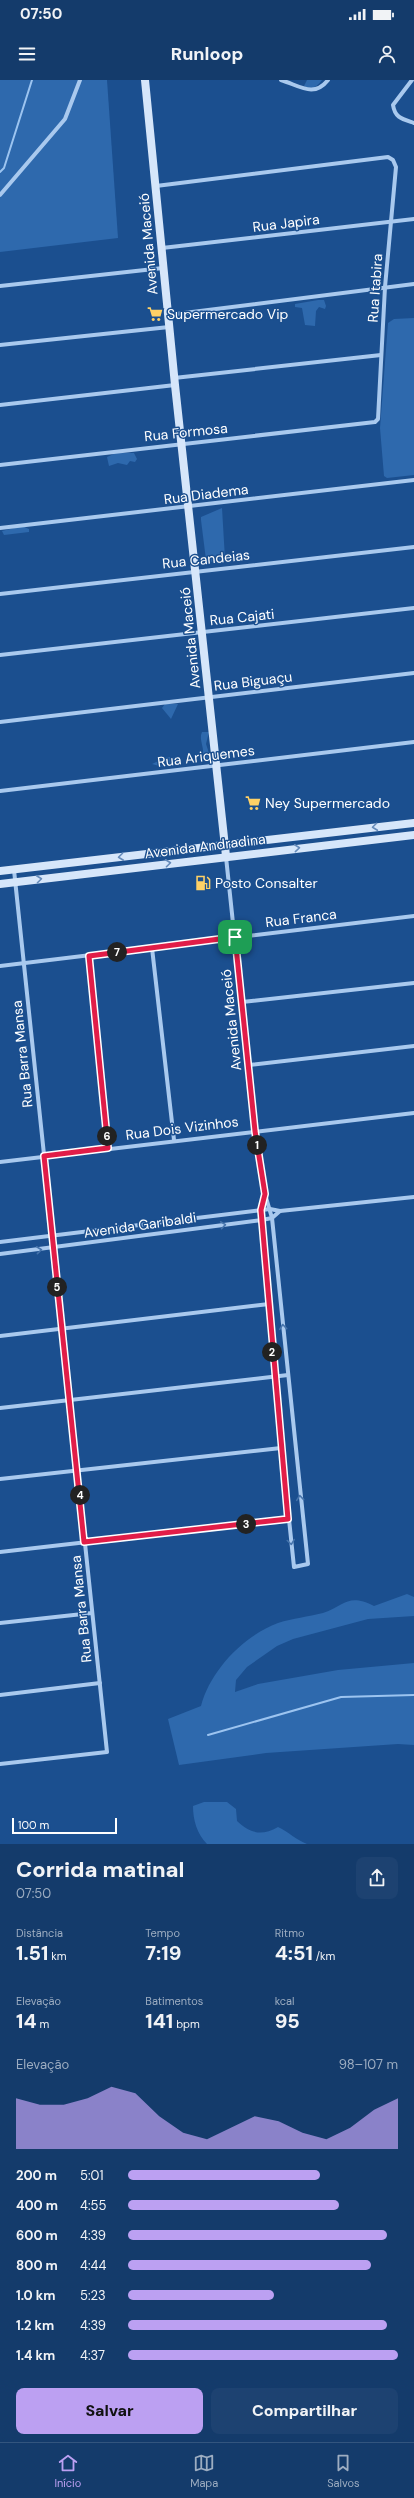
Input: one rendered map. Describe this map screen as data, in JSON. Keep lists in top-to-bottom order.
{
  "streets": {
    "main road": ["Avenida Maceió", "Avenida Andradina"],
    "street": [
      "Rua Japira",
      "Rua Itabira",
      "Rua Formosa",
      "Rua Diadema",
      "Rua Candeias",
      "Rua Cajati",
      "Rua Biguaçu",
      "Rua Ariquemes",
      "Rua Franca",
      "Rua Barra Mansa",
      "Rua Dois Vizinhos",
      "Avenida Garibaldi"
    ]
  },
  "crossings": [
    ["Rua Japira", "Avenida Maceió"],
    ["Rua Japira", "Rua Itabira"],
    ["Avenida Maceió", "Rua Itabira"],
    ["Avenida Maceió", "Rua Formosa"],
    ["Avenida Maceió", "Rua Diadema"],
    ["Avenida Maceió", "Rua Candeias"],
    ["Avenida Maceió", "Rua Cajati"],
    ["Avenida Maceió", "Rua Biguaçu"],
    ["Avenida Maceió", "Rua Ariquemes"],
    ["Avenida Maceió", "Avenida Andradina"],
    ["Avenida Maceió", "Rua Franca"],
    ["Avenida Maceió", "Rua Dois Vizinhos"],
    ["Avenida Maceió", "Avenida Garibaldi"],
    ["Rua Itabira", "Rua Formosa"],
    ["Avenida Andradina", "Rua Barra Mansa"],
    ["Rua Franca", "Rua Barra Mansa"],
    ["Rua Barra Mansa", "Rua Dois Vizinhos"],
    ["Rua Barra Mansa", "Avenida Garibaldi"]
  ],
  "places": {
    "supermarket": ["Supermercado Vip", "Ney Supermercado"],
    "fuel station": ["Posto Consalter"]
  },
  "scale_bar": "100 m",
  "page": {
    "status": "07:50",
    "header": "Runloop",
    "pins": [
      "7",
      "6",
      "1",
      "5",
      "2",
      "4",
      "3"
    ],
    "scale": "100 m",
    "heading": ["Corrida matinal", "07:50"],
    "stats": [
      ["Distância", "1.51 km"],
      ["Tempo", "7:19"],
      ["Ritmo", "4:51 /km"],
      ["Elevação", "14 m"],
      ["Batimentos", "141 bpm"],
      ["kcal", "95"]
    ],
    "chart": ["Elevação", "98–107 m"],
    "list": [
      {
        "name": "200 m",
        "note": "5:01"
      },
      {
        "name": "400 m",
        "note": "4:55"
      },
      {
        "name": "600 m",
        "note": "4:39"
      },
      {
        "name": "800 m",
        "note": "4:44"
      },
      {
        "name": "1.0 km",
        "note": "5:23"
      },
      {
        "name": "1.2 km",
        "note": "4:39"
      },
      {
        "name": "1.4 km",
        "note": "4:37"
      }
    ],
    "buttons": ["Salvar", "Compartilhar"],
    "tabs": ["Início", "Mapa", "Salvos"]
  }
}
